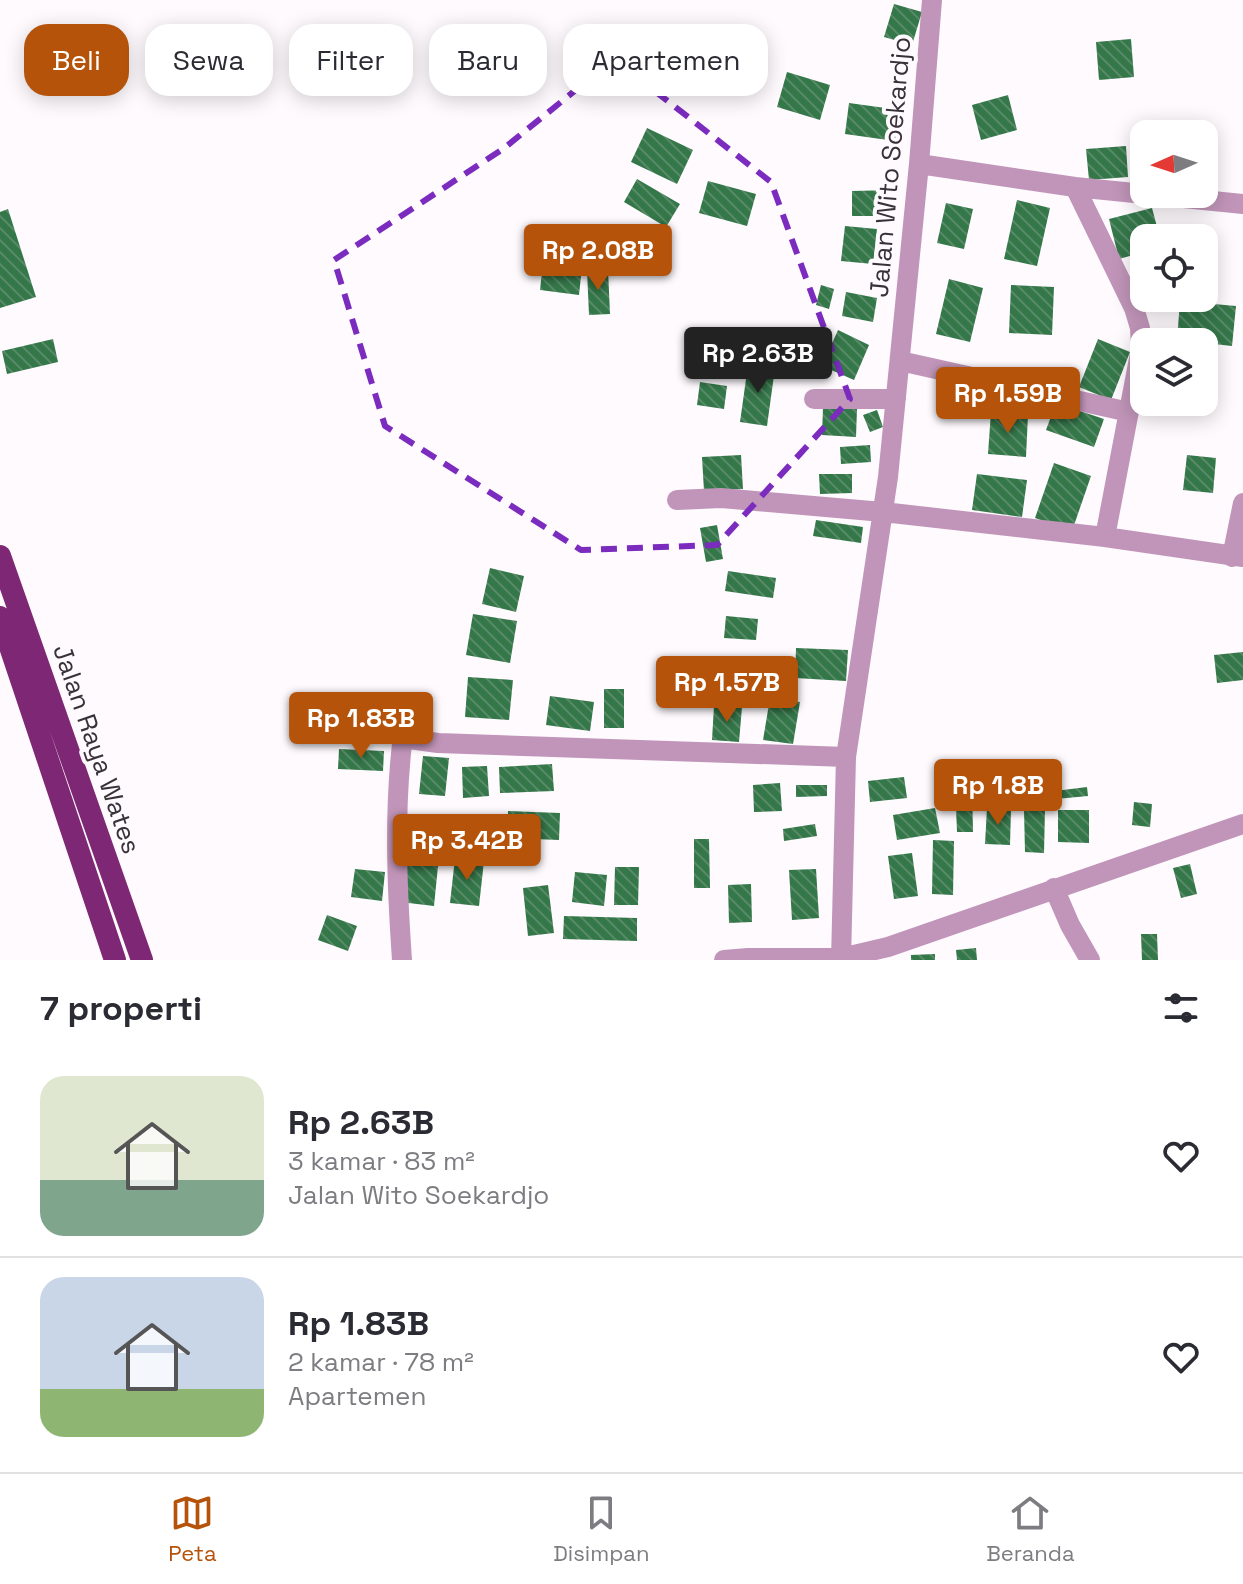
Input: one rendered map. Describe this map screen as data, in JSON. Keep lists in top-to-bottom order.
{
  "streets": {
    "highway": ["Jalan Raya Wates"],
    "street": ["Jalan Wito Soekardjo"]
  },
  "north": "left",
  "page": {
    "chip": [
      "Beli",
      "Sewa",
      "Filter",
      "Baru",
      "Apartemen"
    ],
    "price": [
      "Rp 2.08B",
      "Rp 2.63B",
      "Rp 1.59B",
      "Rp 1.57B",
      "Rp 1.83B",
      "Rp 1.8B",
      "Rp 3.42B"
    ],
    "heading": "7 properti",
    "list": [
      {
        "name": "Rp 2.63B",
        "note": "3 kamar · 83 m² · Jalan Wito Soekardjo"
      },
      {
        "name": "Rp 1.83B",
        "note": "2 kamar · 78 m² · Apartemen"
      }
    ],
    "tabs": ["Peta", "Disimpan", "Beranda"]
  }
}
